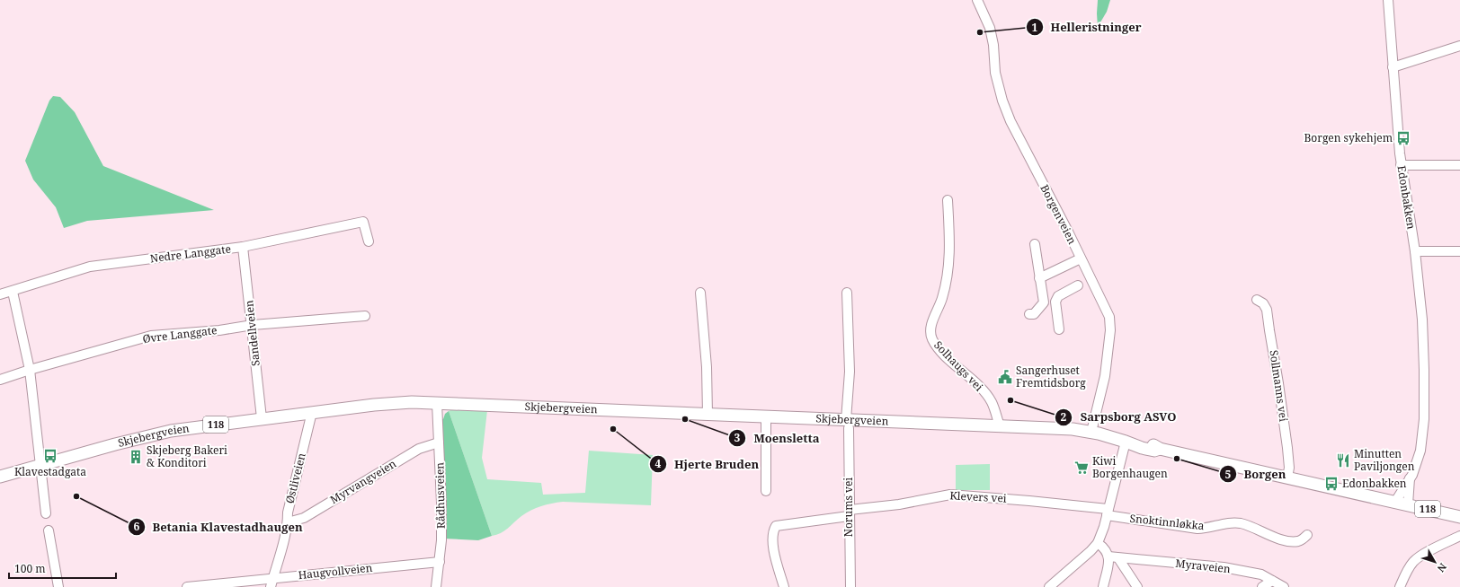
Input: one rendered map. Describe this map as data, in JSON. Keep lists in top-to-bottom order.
{
  "streets": {
    "main road": ["Skjebergveien", "118"],
    "street": [
      "Edonbakken",
      "Borgenveien",
      "Nedre Langgate",
      "Sandellveien",
      "Øvre Langgate",
      "Solhaugs vei",
      "Sollmanns vei",
      "Østliveien",
      "Myrvangveien",
      "Rådhusveien",
      "Klevers vei",
      "Norums vei",
      "Snoktinnløkka",
      "Myraveien",
      "Haugvollveien"
    ]
  },
  "crossings": [
    ["Edonbakken", "Skjebergveien"],
    ["Borgenveien", "Skjebergveien"],
    ["Nedre Langgate", "Sandellveien"],
    ["Sandellveien", "Øvre Langgate"],
    ["Sandellveien", "Skjebergveien"],
    ["Solhaugs vei", "Skjebergveien"],
    ["Sollmanns vei", "Skjebergveien"],
    ["Skjebergveien", "Østliveien"],
    ["Skjebergveien", "Rådhusveien"],
    ["Skjebergveien", "Norums vei"],
    ["Østliveien", "Myrvangveien"],
    ["Østliveien", "Haugvollveien"],
    ["Myrvangveien", "Rådhusveien"],
    ["Rådhusveien", "Haugvollveien"],
    ["Klevers vei", "Norums vei"],
    ["Klevers vei", "Snoktinnløkka"]
  ],
  "places": {
    "other": [
      "Helleristninger",
      "Sarpsborg ASVO",
      "Moensletta",
      "Hjerte Bruden",
      "Borgen",
      "Betania Klavestadhaugen"
    ],
    "bus stop": ["Borgen sykehjem", "Klavestadgata", "Edonbakken"],
    "public building": ["Sangerhuset Fremtidsborg"],
    "building": ["Skjeberg Bakeri & Konditori"],
    "restaurant": ["Minutten Paviljongen"],
    "supermarket": ["Kiwi Borgenhaugen"]
  },
  "scale_bar": "100 m",
  "north": "bottom right"
}
